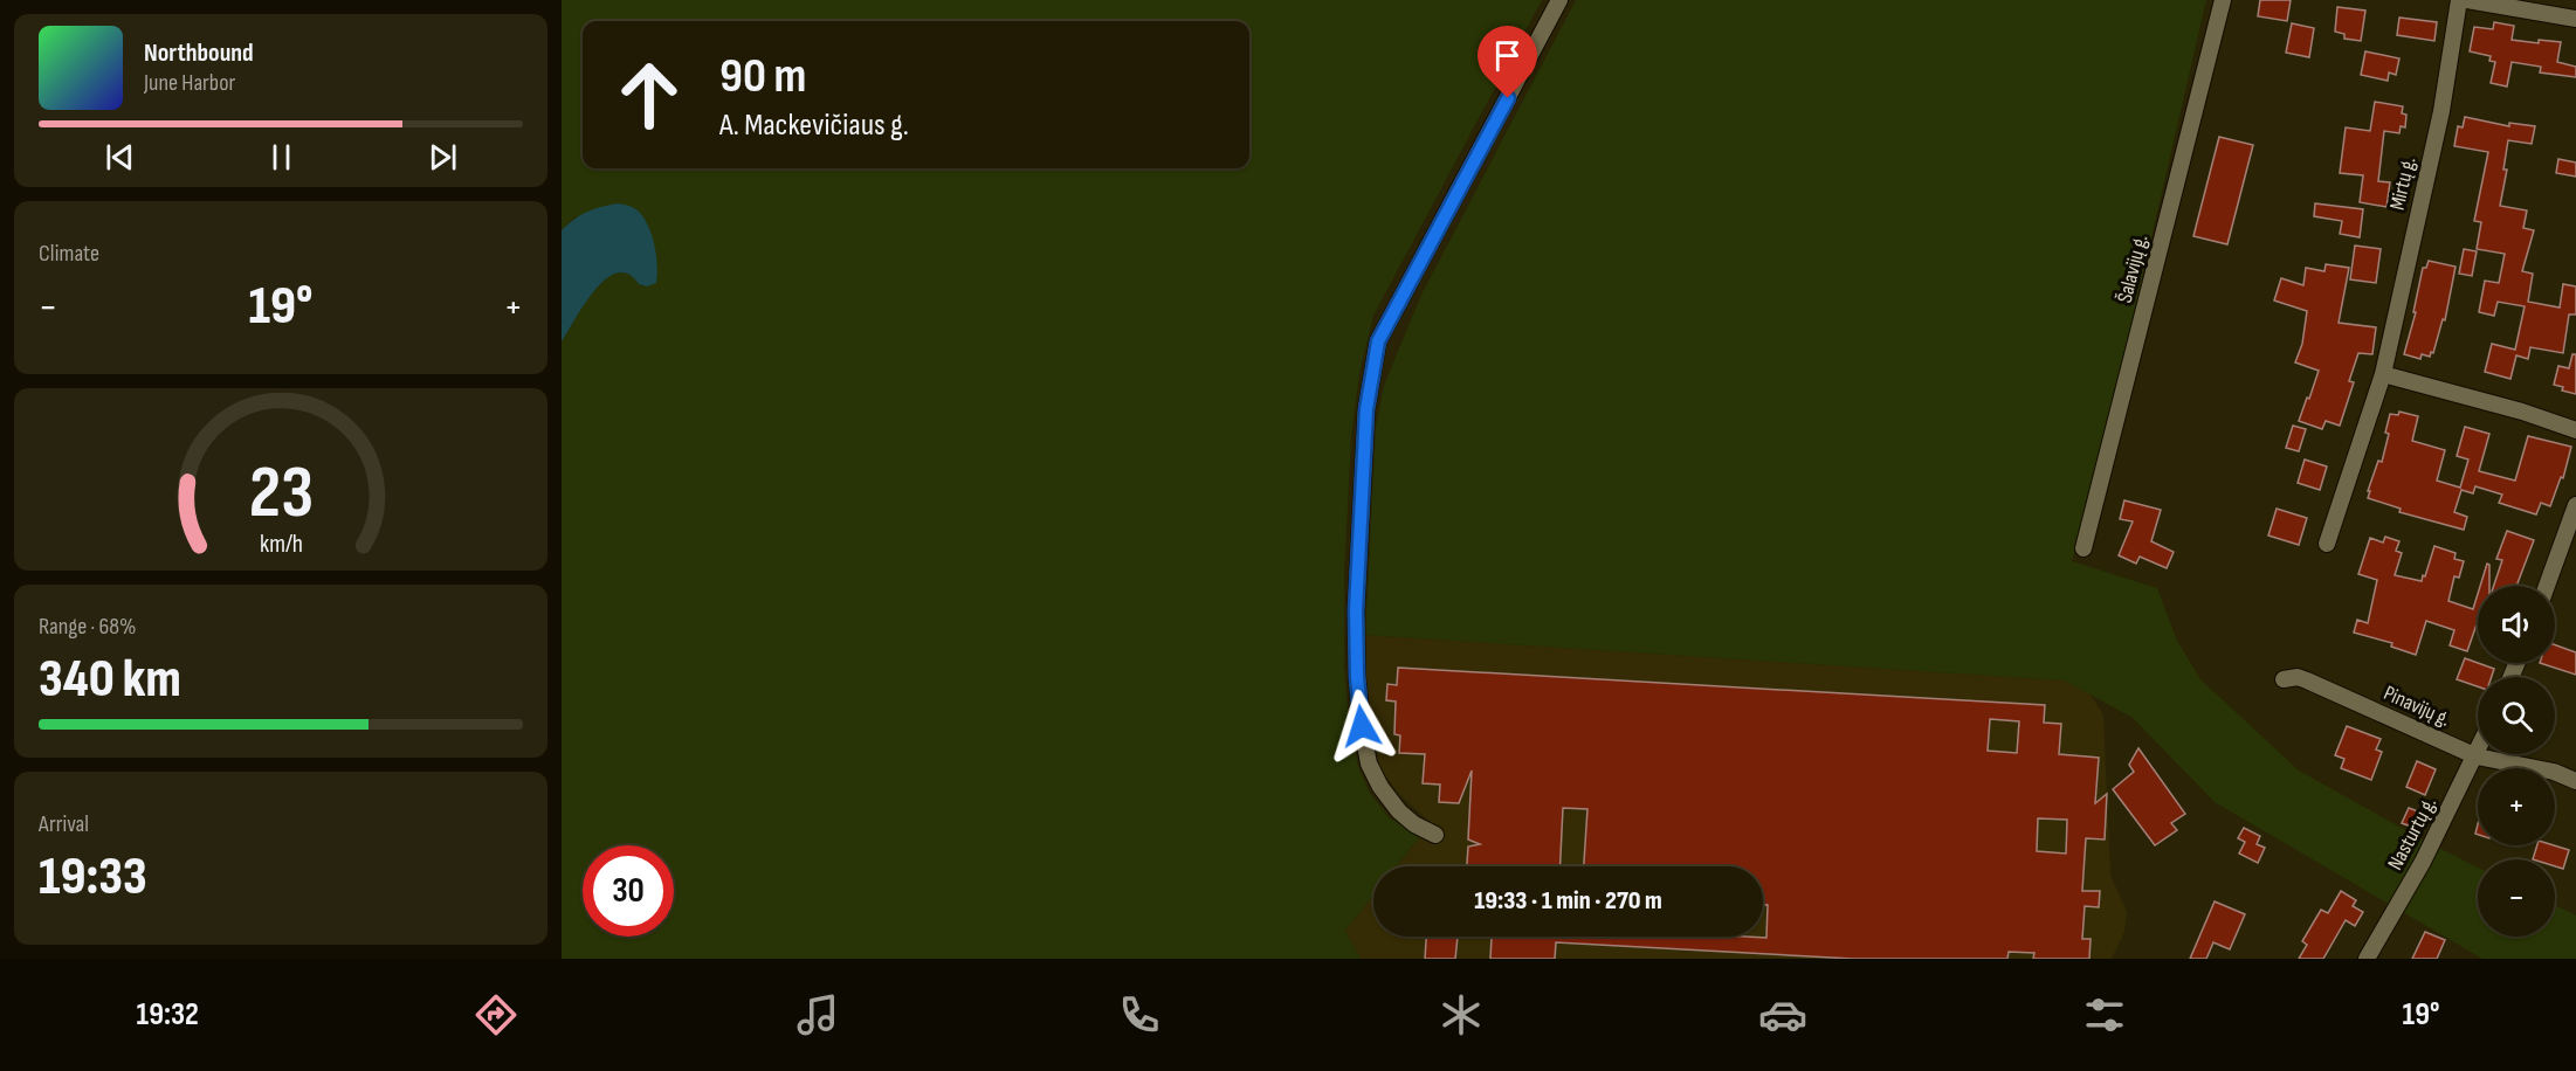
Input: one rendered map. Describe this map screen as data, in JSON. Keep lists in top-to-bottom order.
{
  "streets": {
    "street": [
      "Mirtų g.",
      "Šalavijų g.",
      "Pinavijų g.",
      "Nasturtų g."
    ]
  },
  "crossings": [
    ["Pinavijų g.", "Nasturtų g."]
  ],
  "page": {
    "turn": ["90 m", "A. Mackevičiaus g."],
    "song": ["Northbound", "June Harbor"],
    "tile": [
      "Climate",
      ["Range · 68%", "340 km"],
      ["Arrival", "19:33"]
    ],
    "heat": ["−", "19°", "+"],
    "map_buttons": ["+", "−"],
    "limit": "30",
    "trip": "19:33 · 1 min · 270 m",
    "tabs": ["19:32", "19°"],
    "gauge": ["23", "km/h"]
  }
}
